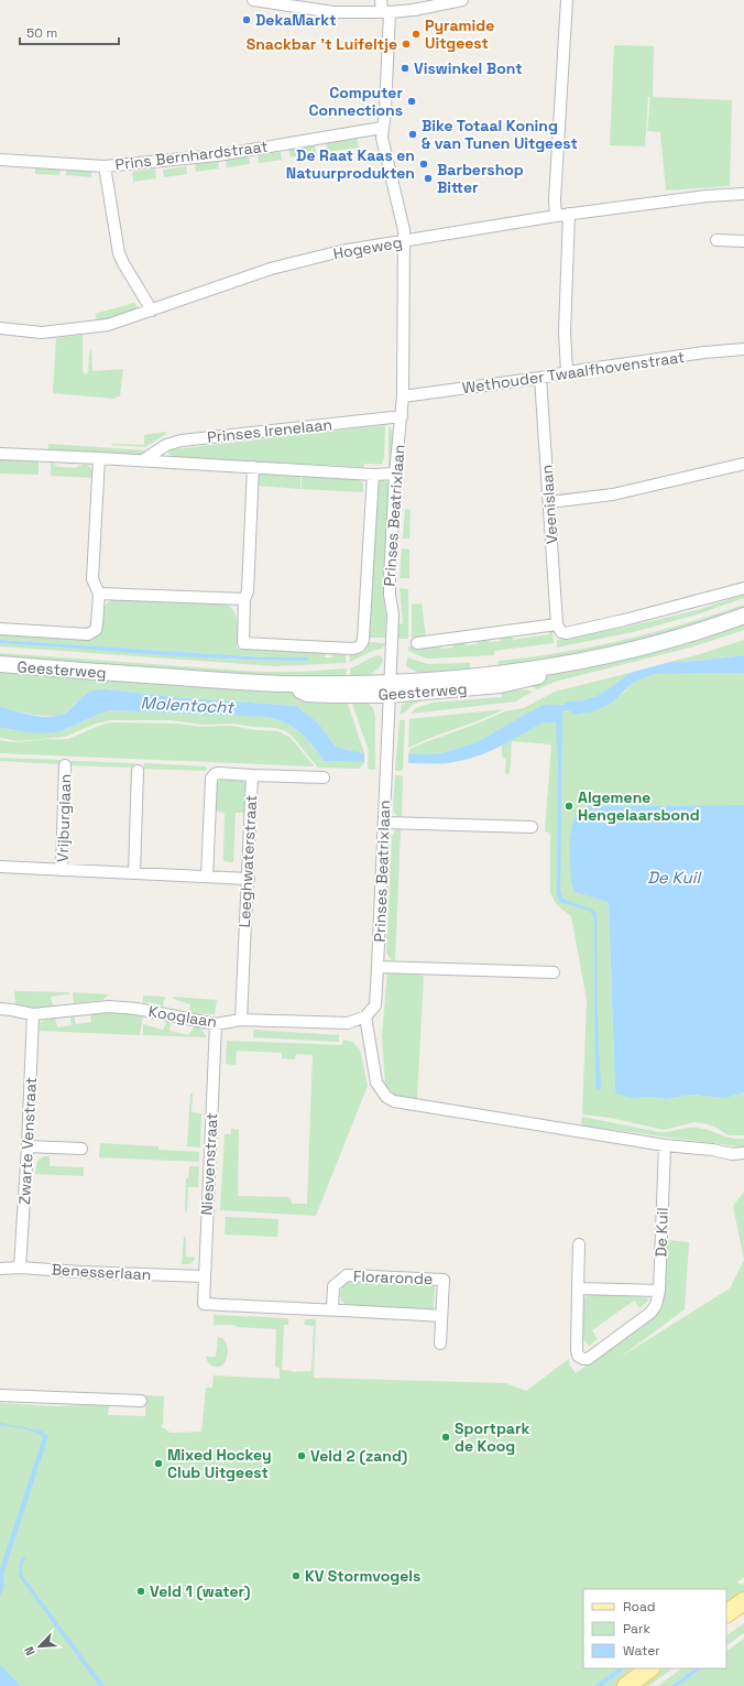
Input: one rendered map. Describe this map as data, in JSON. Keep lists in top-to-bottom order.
{
  "streets": {
    "main road": ["Geesterweg"],
    "street": [
      "Prins Bernhardstraat",
      "Hogeweg",
      "Wethouder Twaalfhovenstraat",
      "Prinses Irenelaan",
      "Veenislaan",
      "Prinses Beatrixlaan",
      "Vrijburglaan",
      "Leeghwaterstraat",
      "Kooglaan",
      "Zwarte Venstraat",
      "Niesvenstraat",
      "De Kuil",
      "Benesserlaan",
      "Floraronde"
    ]
  },
  "crossings": [
    ["Prins Bernhardstraat", "Prinses Beatrixlaan"],
    ["Hogeweg", "Prinses Beatrixlaan"],
    ["Wethouder Twaalfhovenstraat", "Veenislaan"],
    ["Wethouder Twaalfhovenstraat", "Prinses Beatrixlaan"],
    ["Prinses Irenelaan", "Prinses Beatrixlaan"],
    ["Prinses Beatrixlaan", "Geesterweg"],
    ["Prinses Beatrixlaan", "Kooglaan"],
    ["Vrijburglaan", "Leeghwaterstraat"],
    ["Leeghwaterstraat", "Kooglaan"],
    ["Kooglaan", "Zwarte Venstraat"],
    ["Kooglaan", "Niesvenstraat"],
    ["Zwarte Venstraat", "Benesserlaan"],
    ["Niesvenstraat", "Benesserlaan"],
    ["Niesvenstraat", "Floraronde"]
  ],
  "water": ["Molentocht", "De Kuil"],
  "places": [
    "DekaMarkt",
    "Pyramide Uitgeest",
    "Snackbar 't Luifeltje",
    "Viswinkel Bont",
    "Computer Connections",
    "Bike Totaal Koning & van Tunen Uitgeest",
    "De Raat Kaas en Natuurprodukten",
    "Barbershop Bitter",
    "Algemene Hengelaarsbond",
    "Sportpark de Koog",
    "Veld 2 (zand)",
    "Mixed Hockey Club Uitgeest",
    "KV Stormvogels",
    "Veld 1 (water)"
  ],
  "legend": ["Road", "Park", "Water"],
  "scale_bar": "50 m",
  "north": "bottom left"
}
